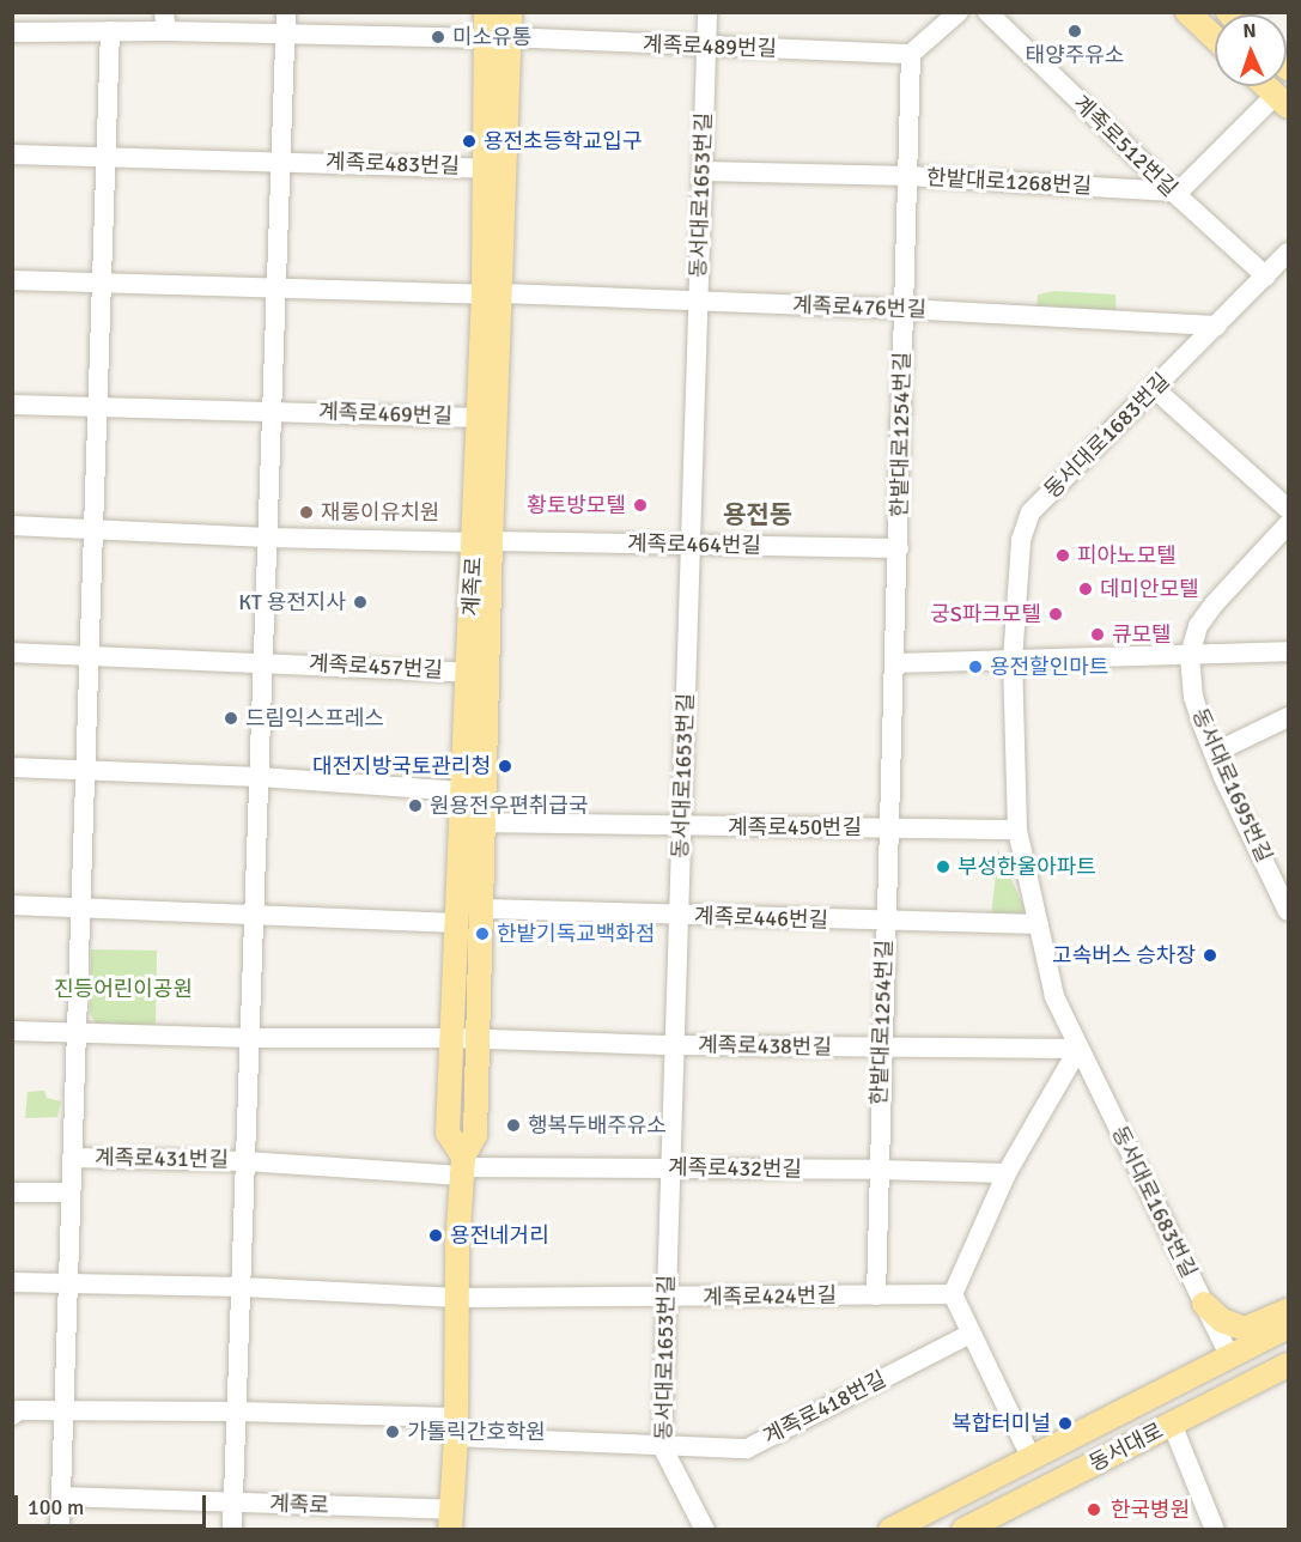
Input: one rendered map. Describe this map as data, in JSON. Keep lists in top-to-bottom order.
{
  "streets": {
    "main road": ["계족로", "동서대로"],
    "street": [
      "계족로489번길",
      "계족로512번길",
      "계족로483번길",
      "한밭대로1268번길",
      "동서대로1653번길",
      "계족로476번길",
      "계족로469번길",
      "한밭대로1254번길",
      "동서대로1683번길",
      "계족로464번길",
      "계족로457번길",
      "동서대로1695번길",
      "계족로450번길",
      "계족로446번길",
      "계족로438번길",
      "계족로431번길",
      "계족로432번길",
      "계족로424번길",
      "계족로418번길"
    ]
  },
  "crossings": [
    ["계족로489번길", "동서대로1653번길"],
    ["계족로489번길", "한밭대로1254번길"],
    ["계족로489번길", "계족로"],
    ["계족로512번길", "한밭대로1268번길"],
    ["계족로512번길", "동서대로1683번길"],
    ["계족로483번길", "계족로"],
    ["한밭대로1268번길", "동서대로1653번길"],
    ["한밭대로1268번길", "한밭대로1254번길"],
    ["동서대로1653번길", "계족로476번길"],
    ["동서대로1653번길", "계족로464번길"],
    ["동서대로1653번길", "계족로450번길"],
    ["동서대로1653번길", "계족로446번길"],
    ["동서대로1653번길", "계족로438번길"],
    ["동서대로1653번길", "계족로432번길"],
    ["동서대로1653번길", "계족로424번길"],
    ["동서대로1653번길", "계족로418번길"],
    ["계족로476번길", "한밭대로1254번길"],
    ["계족로476번길", "동서대로1683번길"],
    ["계족로476번길", "계족로"],
    ["계족로469번길", "계족로"],
    ["한밭대로1254번길", "계족로464번길"],
    ["한밭대로1254번길", "계족로450번길"],
    ["한밭대로1254번길", "계족로446번길"],
    ["한밭대로1254번길", "계족로438번길"],
    ["한밭대로1254번길", "계족로432번길"],
    ["한밭대로1254번길", "계족로424번길"],
    ["동서대로1683번길", "계족로450번길"],
    ["동서대로1683번길", "계족로446번길"],
    ["동서대로1683번길", "계족로438번길"],
    ["동서대로1683번길", "동서대로"],
    ["계족로464번길", "계족로"],
    ["계족로", "계족로457번길"],
    ["계족로", "계족로450번길"],
    ["계족로", "계족로446번길"],
    ["계족로", "계족로438번길"],
    ["계족로", "계족로431번길"],
    ["계족로", "계족로432번길"],
    ["계족로", "계족로424번길"],
    ["계족로", "계족로418번길"],
    ["계족로457번길", "계족로431번길"],
    ["계족로438번길", "계족로431번길"],
    ["계족로431번길", "계족로432번길"]
  ],
  "districts": ["용전동"],
  "parks": ["진등어린이공원"],
  "places": [
    "태양주유소",
    "미소유통",
    "용전초등학교입구",
    "황토방모텔",
    "재롱이유치원",
    "피아노모텔",
    "데미안모텔",
    "KT 용전지사",
    "궁S파크모텔",
    "큐모텔",
    "용전할인마트",
    "드림익스프레스",
    "대전지방국토관리청",
    "원용전우편취급국",
    "부성한울아파트",
    "한밭기독교백화점",
    "고속버스 승차장",
    "행복두배주유소",
    "용전네거리",
    "복합터미널",
    "가톨릭간호학원",
    "한국병원"
  ],
  "scale_bar": "100 m",
  "north": "top"
}
